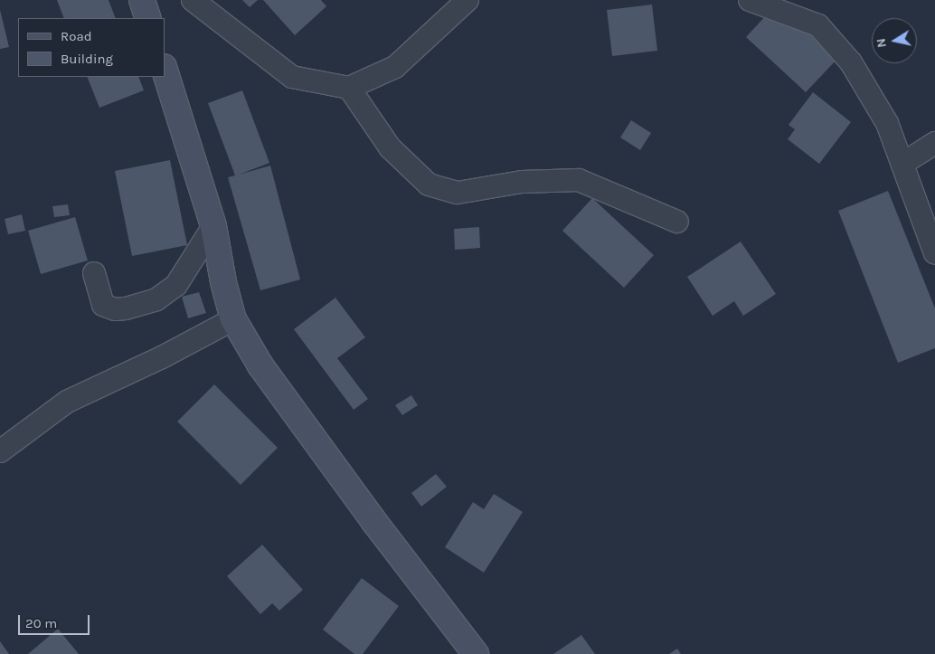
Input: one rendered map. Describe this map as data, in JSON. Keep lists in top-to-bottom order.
{
  "legend": ["Road", "Building"],
  "scale_bar": "20 m",
  "north": "left"
}
